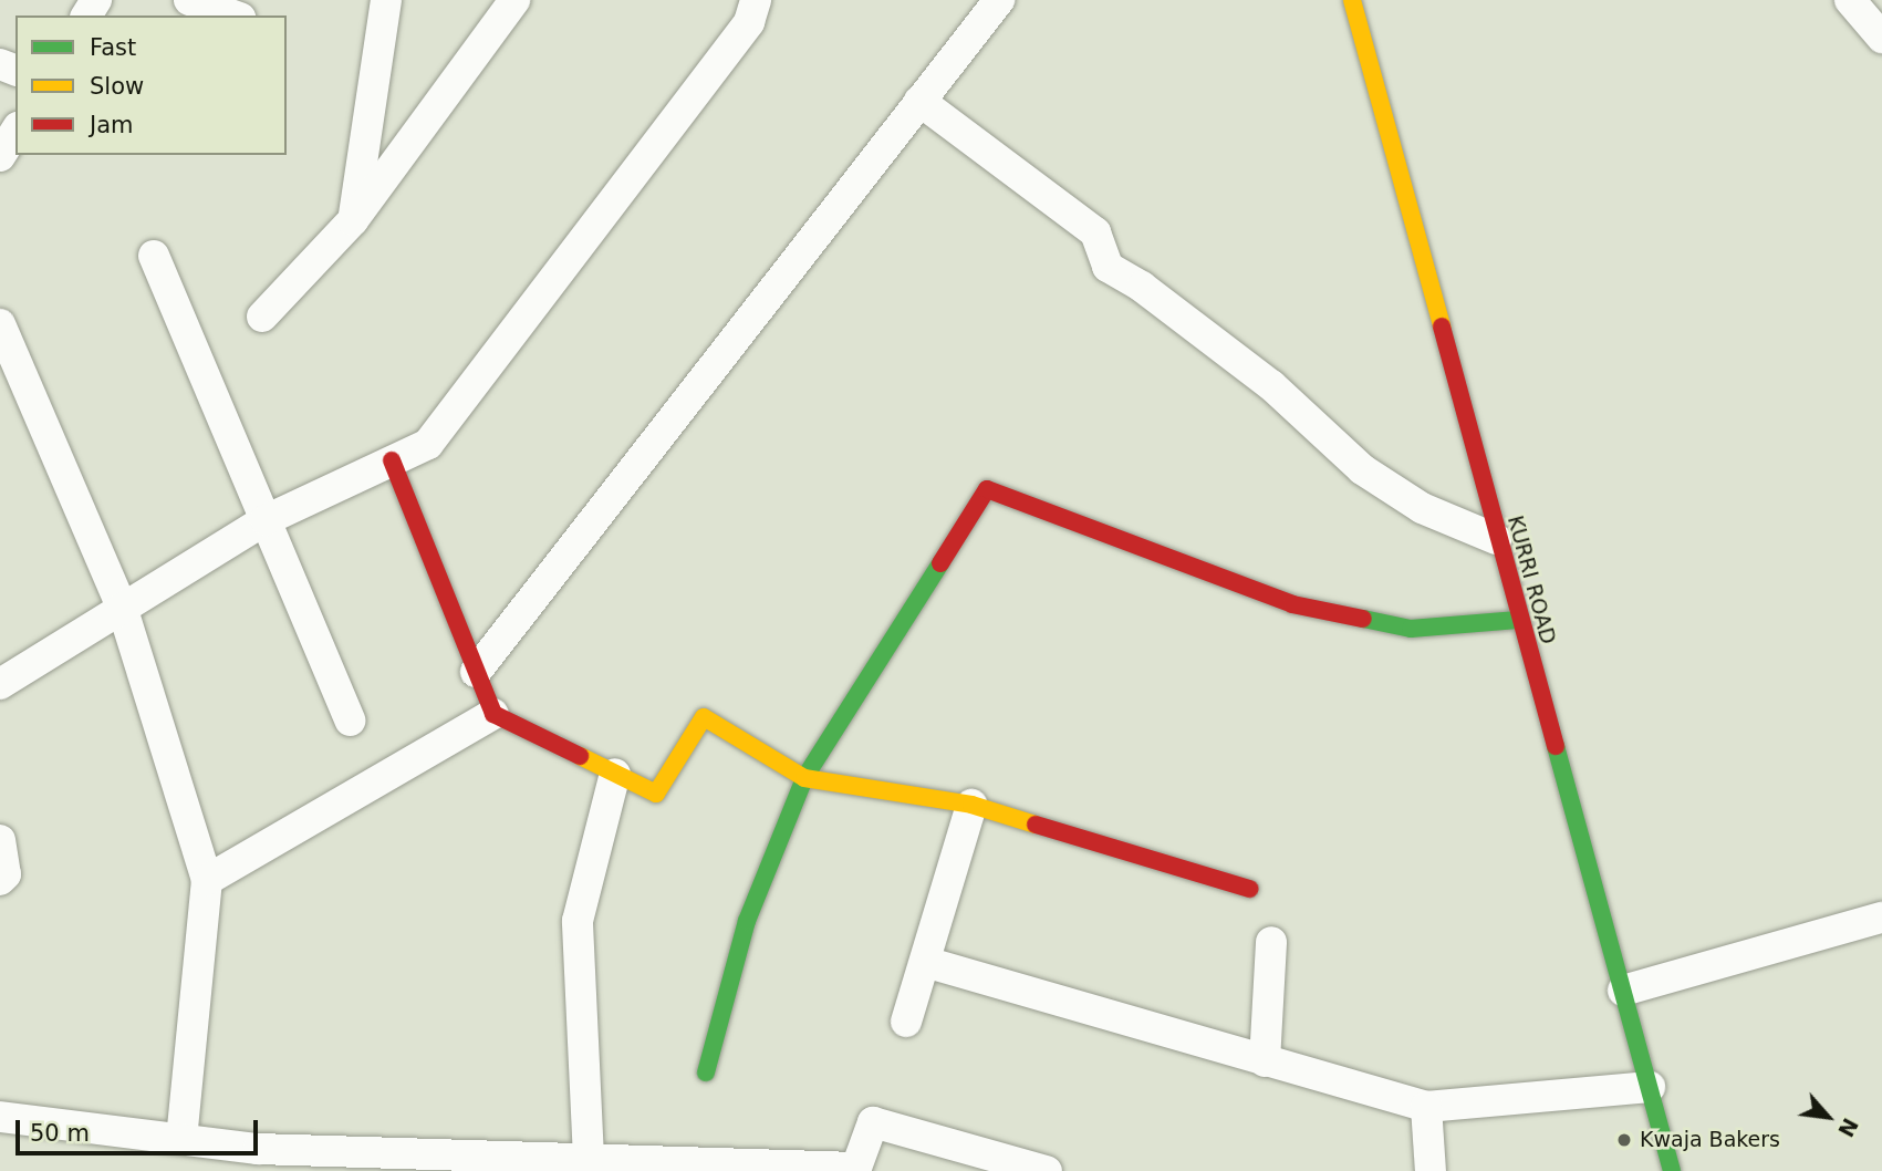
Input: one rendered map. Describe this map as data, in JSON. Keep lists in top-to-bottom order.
{
  "streets": {
    "street": ["KURRI ROAD"]
  },
  "places": ["Kwaja Bakers"],
  "legend": ["Fast", "Slow", "Jam"],
  "scale_bar": "50 m",
  "north": "bottom right"
}
